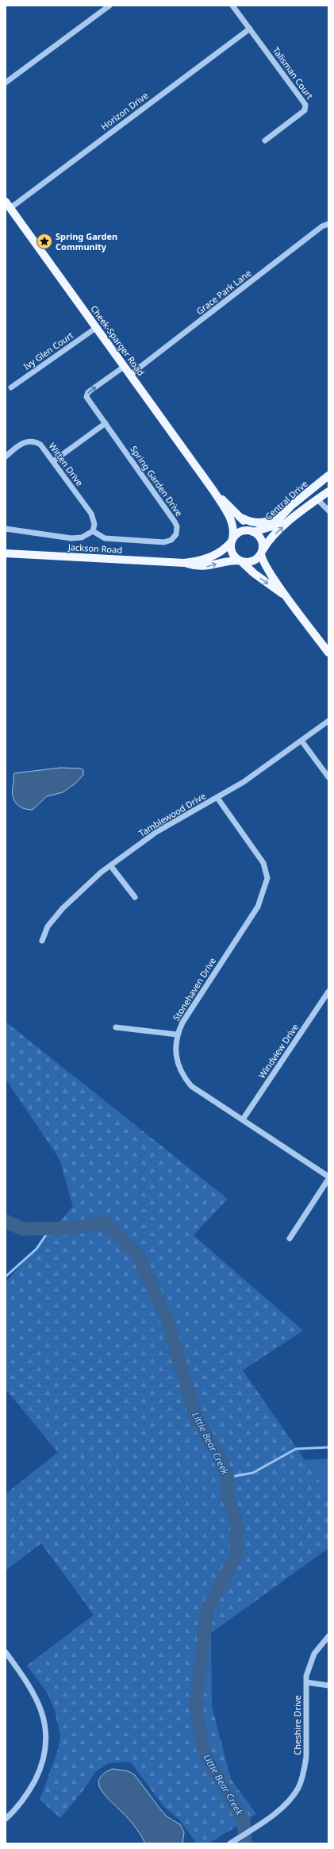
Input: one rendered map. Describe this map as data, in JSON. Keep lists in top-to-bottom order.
{
  "streets": {
    "main road": ["Cheek-Sparger Road", "Central Drive", "Jackson Road"],
    "street": [
      "Talisman Court",
      "Horizon Drive",
      "Grace Park Lane",
      "Ivy Glen Court",
      "Witten Drive",
      "Spring Garden Drive",
      "Tamblewood Drive",
      "Stonehaven Drive",
      "Windview Drive",
      "Cheshire Drive"
    ]
  },
  "crossings": [
    ["Talisman Court", "Horizon Drive"],
    ["Horizon Drive", "Cheek-Sparger Road"],
    ["Grace Park Lane", "Cheek-Sparger Road"],
    ["Cheek-Sparger Road", "Ivy Glen Court"],
    ["Cheek-Sparger Road", "Spring Garden Drive"],
    ["Cheek-Sparger Road", "Central Drive"],
    ["Cheek-Sparger Road", "Jackson Road"],
    ["Witten Drive", "Spring Garden Drive"],
    ["Central Drive", "Jackson Road"],
    ["Tamblewood Drive", "Stonehaven Drive"],
    ["Stonehaven Drive", "Windview Drive"]
  ],
  "water": ["Little Bear Creek"],
  "places": {
    "place": ["Spring Garden Community"]
  }
}
